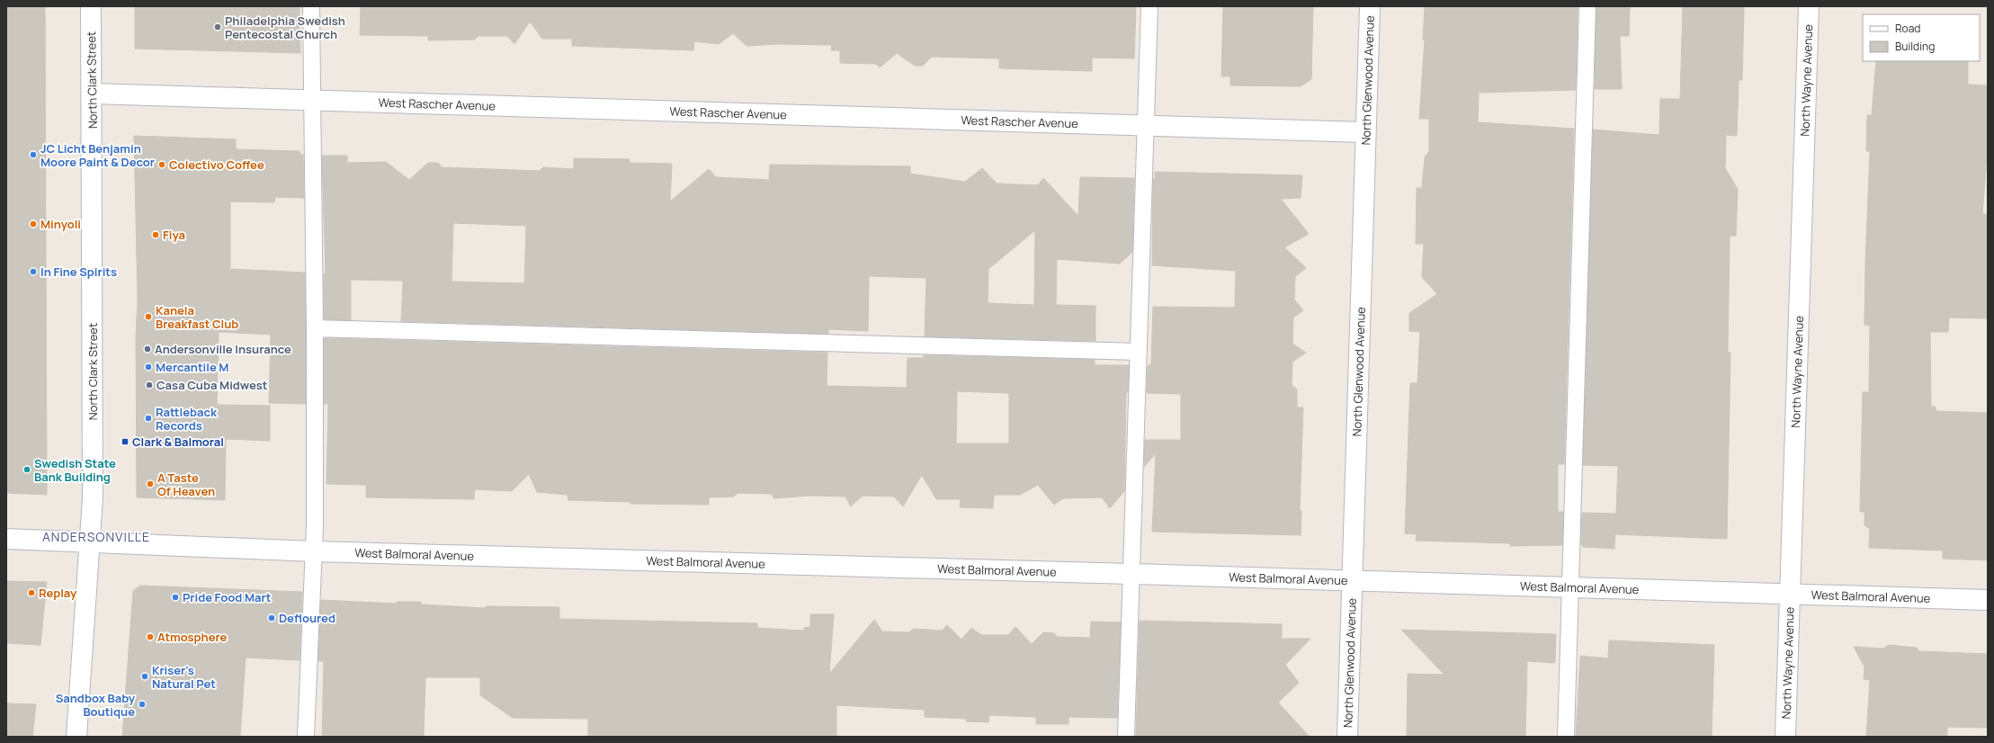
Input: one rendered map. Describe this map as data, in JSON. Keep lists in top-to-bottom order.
{
  "streets": {
    "street": [
      "North Clark Street",
      "North Glenwood Avenue",
      "North Wayne Avenue",
      "West Rascher Avenue",
      "West Balmoral Avenue"
    ]
  },
  "crossings": [
    ["North Clark Street", "West Rascher Avenue"],
    ["North Clark Street", "West Balmoral Avenue"],
    ["North Glenwood Avenue", "West Rascher Avenue"],
    ["North Glenwood Avenue", "West Balmoral Avenue"],
    ["North Wayne Avenue", "West Balmoral Avenue"]
  ],
  "districts": ["ANDERSONVILLE"],
  "places": {
    "other": [
      "Philadelphia Swedish Pentecostal Church",
      "JC Licht Benjamin Moore Paint & Decor",
      "Colectivo Coffee",
      "Minyoli",
      "Fiya",
      "In Fine Spirits",
      "Kanela Breakfast Club",
      "Andersonville Insurance",
      "Mercantile M",
      "Casa Cuba Midwest",
      "Rattleback Records",
      "Swedish State Bank Building",
      "A Taste Of Heaven",
      "Replay",
      "Pride Food Mart",
      "Defloured",
      "Atmosphere",
      "Kriser's Natural Pet",
      "Sandbox Baby Boutique"
    ],
    "transit": ["Clark & Balmoral"]
  },
  "legend": ["Road", "Building"]
}
